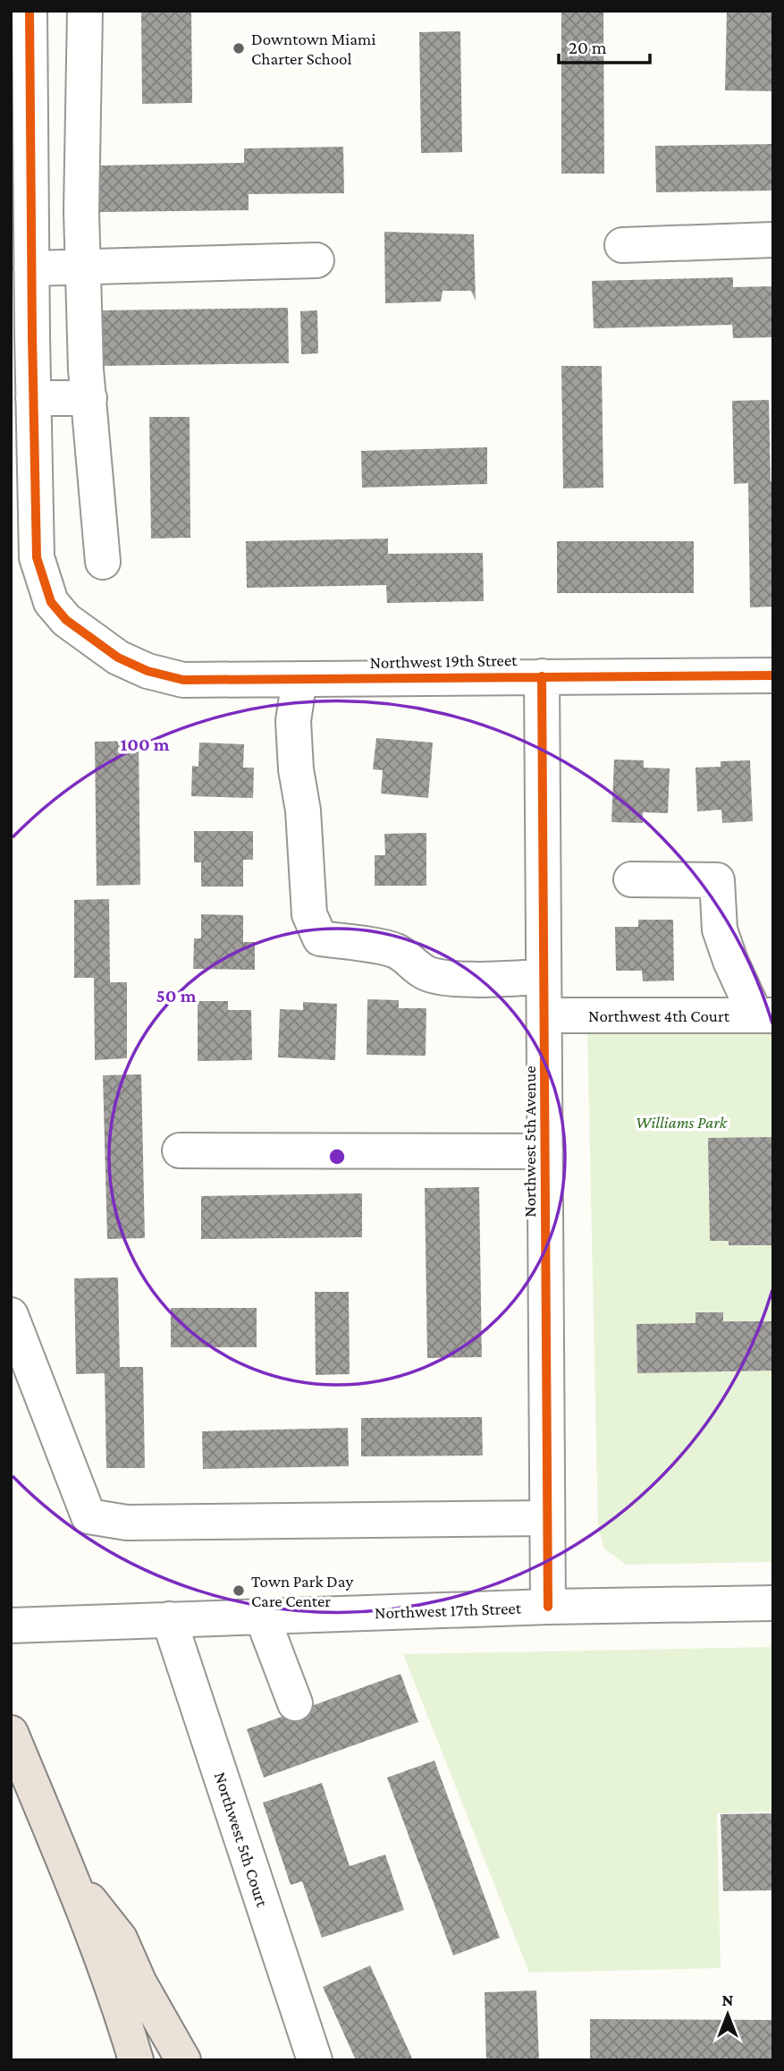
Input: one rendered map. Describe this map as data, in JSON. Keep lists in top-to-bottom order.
{
  "streets": {
    "street": [
      "Northwest 19th Street",
      "Northwest 4th Court",
      "Northwest 5th Avenue",
      "Northwest 17th Street",
      "Northwest 5th Court"
    ]
  },
  "crossings": [
    ["Northwest 19th Street", "Northwest 5th Avenue"],
    ["Northwest 4th Court", "Northwest 5th Avenue"],
    ["Northwest 5th Avenue", "Northwest 17th Street"],
    ["Northwest 17th Street", "Northwest 5th Court"]
  ],
  "parks": ["Williams Park"],
  "places": ["Downtown Miami Charter School", "Town Park Day Care Center"],
  "scale_bar": "20 m",
  "north": "top",
  "rings": ["100 m", "50 m"]
}
